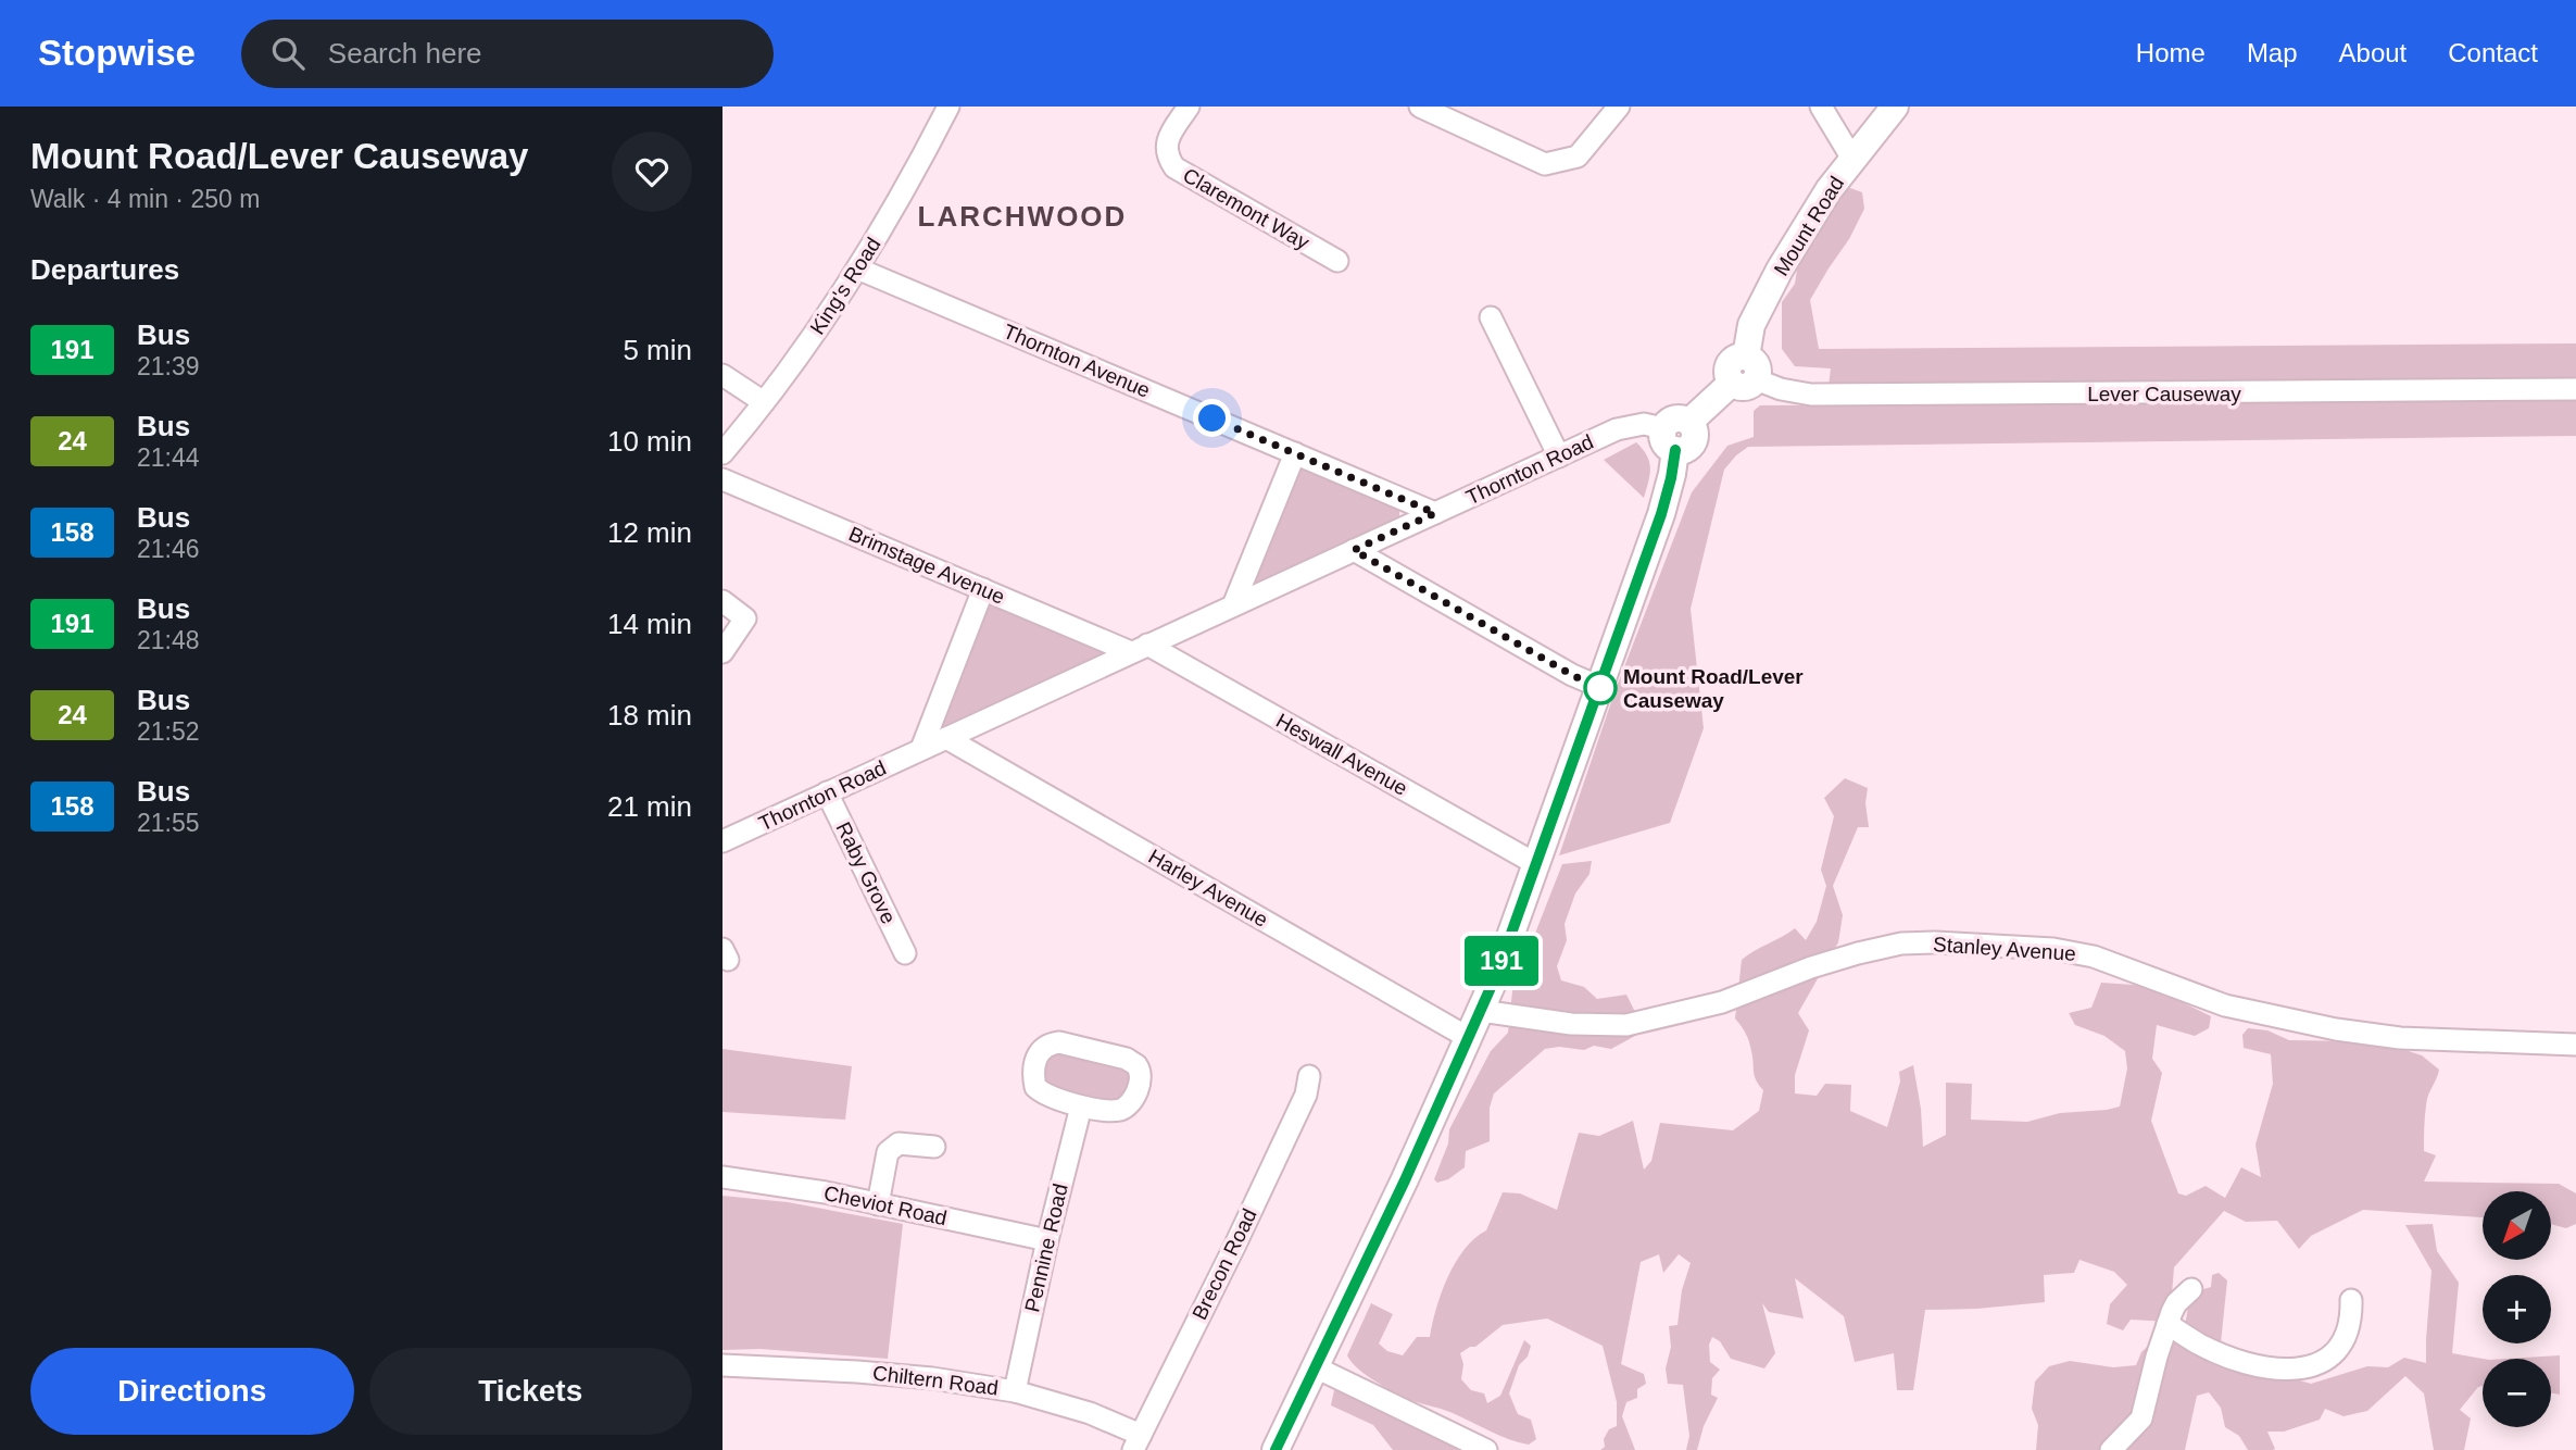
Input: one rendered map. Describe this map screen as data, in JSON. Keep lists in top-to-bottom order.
{
  "streets": {
    "main road": ["Mount Road"],
    "street": [
      "Claremont Way",
      "King's Road",
      "Thornton Avenue",
      "Lever Causeway",
      "Thornton Road",
      "Brimstage Avenue",
      "Heswall Avenue",
      "Raby Grove",
      "Harley Avenue",
      "Stanley Avenue",
      "Cheviot Road",
      "Pennine Road",
      "Brecon Road",
      "Chiltern Road"
    ]
  },
  "crossings": [
    ["Mount Road", "Lever Causeway"],
    ["King's Road", "Thornton Avenue"],
    ["Thornton Avenue", "Thornton Road"],
    ["Thornton Road", "Brimstage Avenue"],
    ["Thornton Road", "Heswall Avenue"],
    ["Thornton Road", "Raby Grove"],
    ["Thornton Road", "Harley Avenue"],
    ["Brimstage Avenue", "Heswall Avenue"],
    ["Cheviot Road", "Pennine Road"],
    ["Pennine Road", "Chiltern Road"],
    ["Brecon Road", "Chiltern Road"]
  ],
  "districts": ["LARCHWOOD"],
  "places": ["Mount Road/Lever Causeway"],
  "lines": ["bus line 191"],
  "north": "bottom left",
  "page": {
    "header": "Stopwise",
    "search": "Search here",
    "nav": [
      "Home",
      "Map",
      "About",
      "Contact"
    ],
    "heading": [
      ["Mount Road/Lever Causeway", "Walk · 4 min · 250 m"],
      "Departures"
    ],
    "on_map": "191",
    "list": [
      {
        "mark": "191",
        "name": "Bus",
        "note": "21:39",
        "value": "5 min"
      },
      {
        "mark": "24",
        "name": "Bus",
        "note": "21:44",
        "value": "10 min"
      },
      {
        "mark": "158",
        "name": "Bus",
        "note": "21:46",
        "value": "12 min"
      },
      {
        "mark": "191",
        "name": "Bus",
        "note": "21:48",
        "value": "14 min"
      },
      {
        "mark": "24",
        "name": "Bus",
        "note": "21:52",
        "value": "18 min"
      },
      {
        "mark": "158",
        "name": "Bus",
        "note": "21:55",
        "value": "21 min"
      }
    ],
    "map_buttons": ["+", "−"],
    "buttons": ["Directions", "Tickets"]
  }
}
